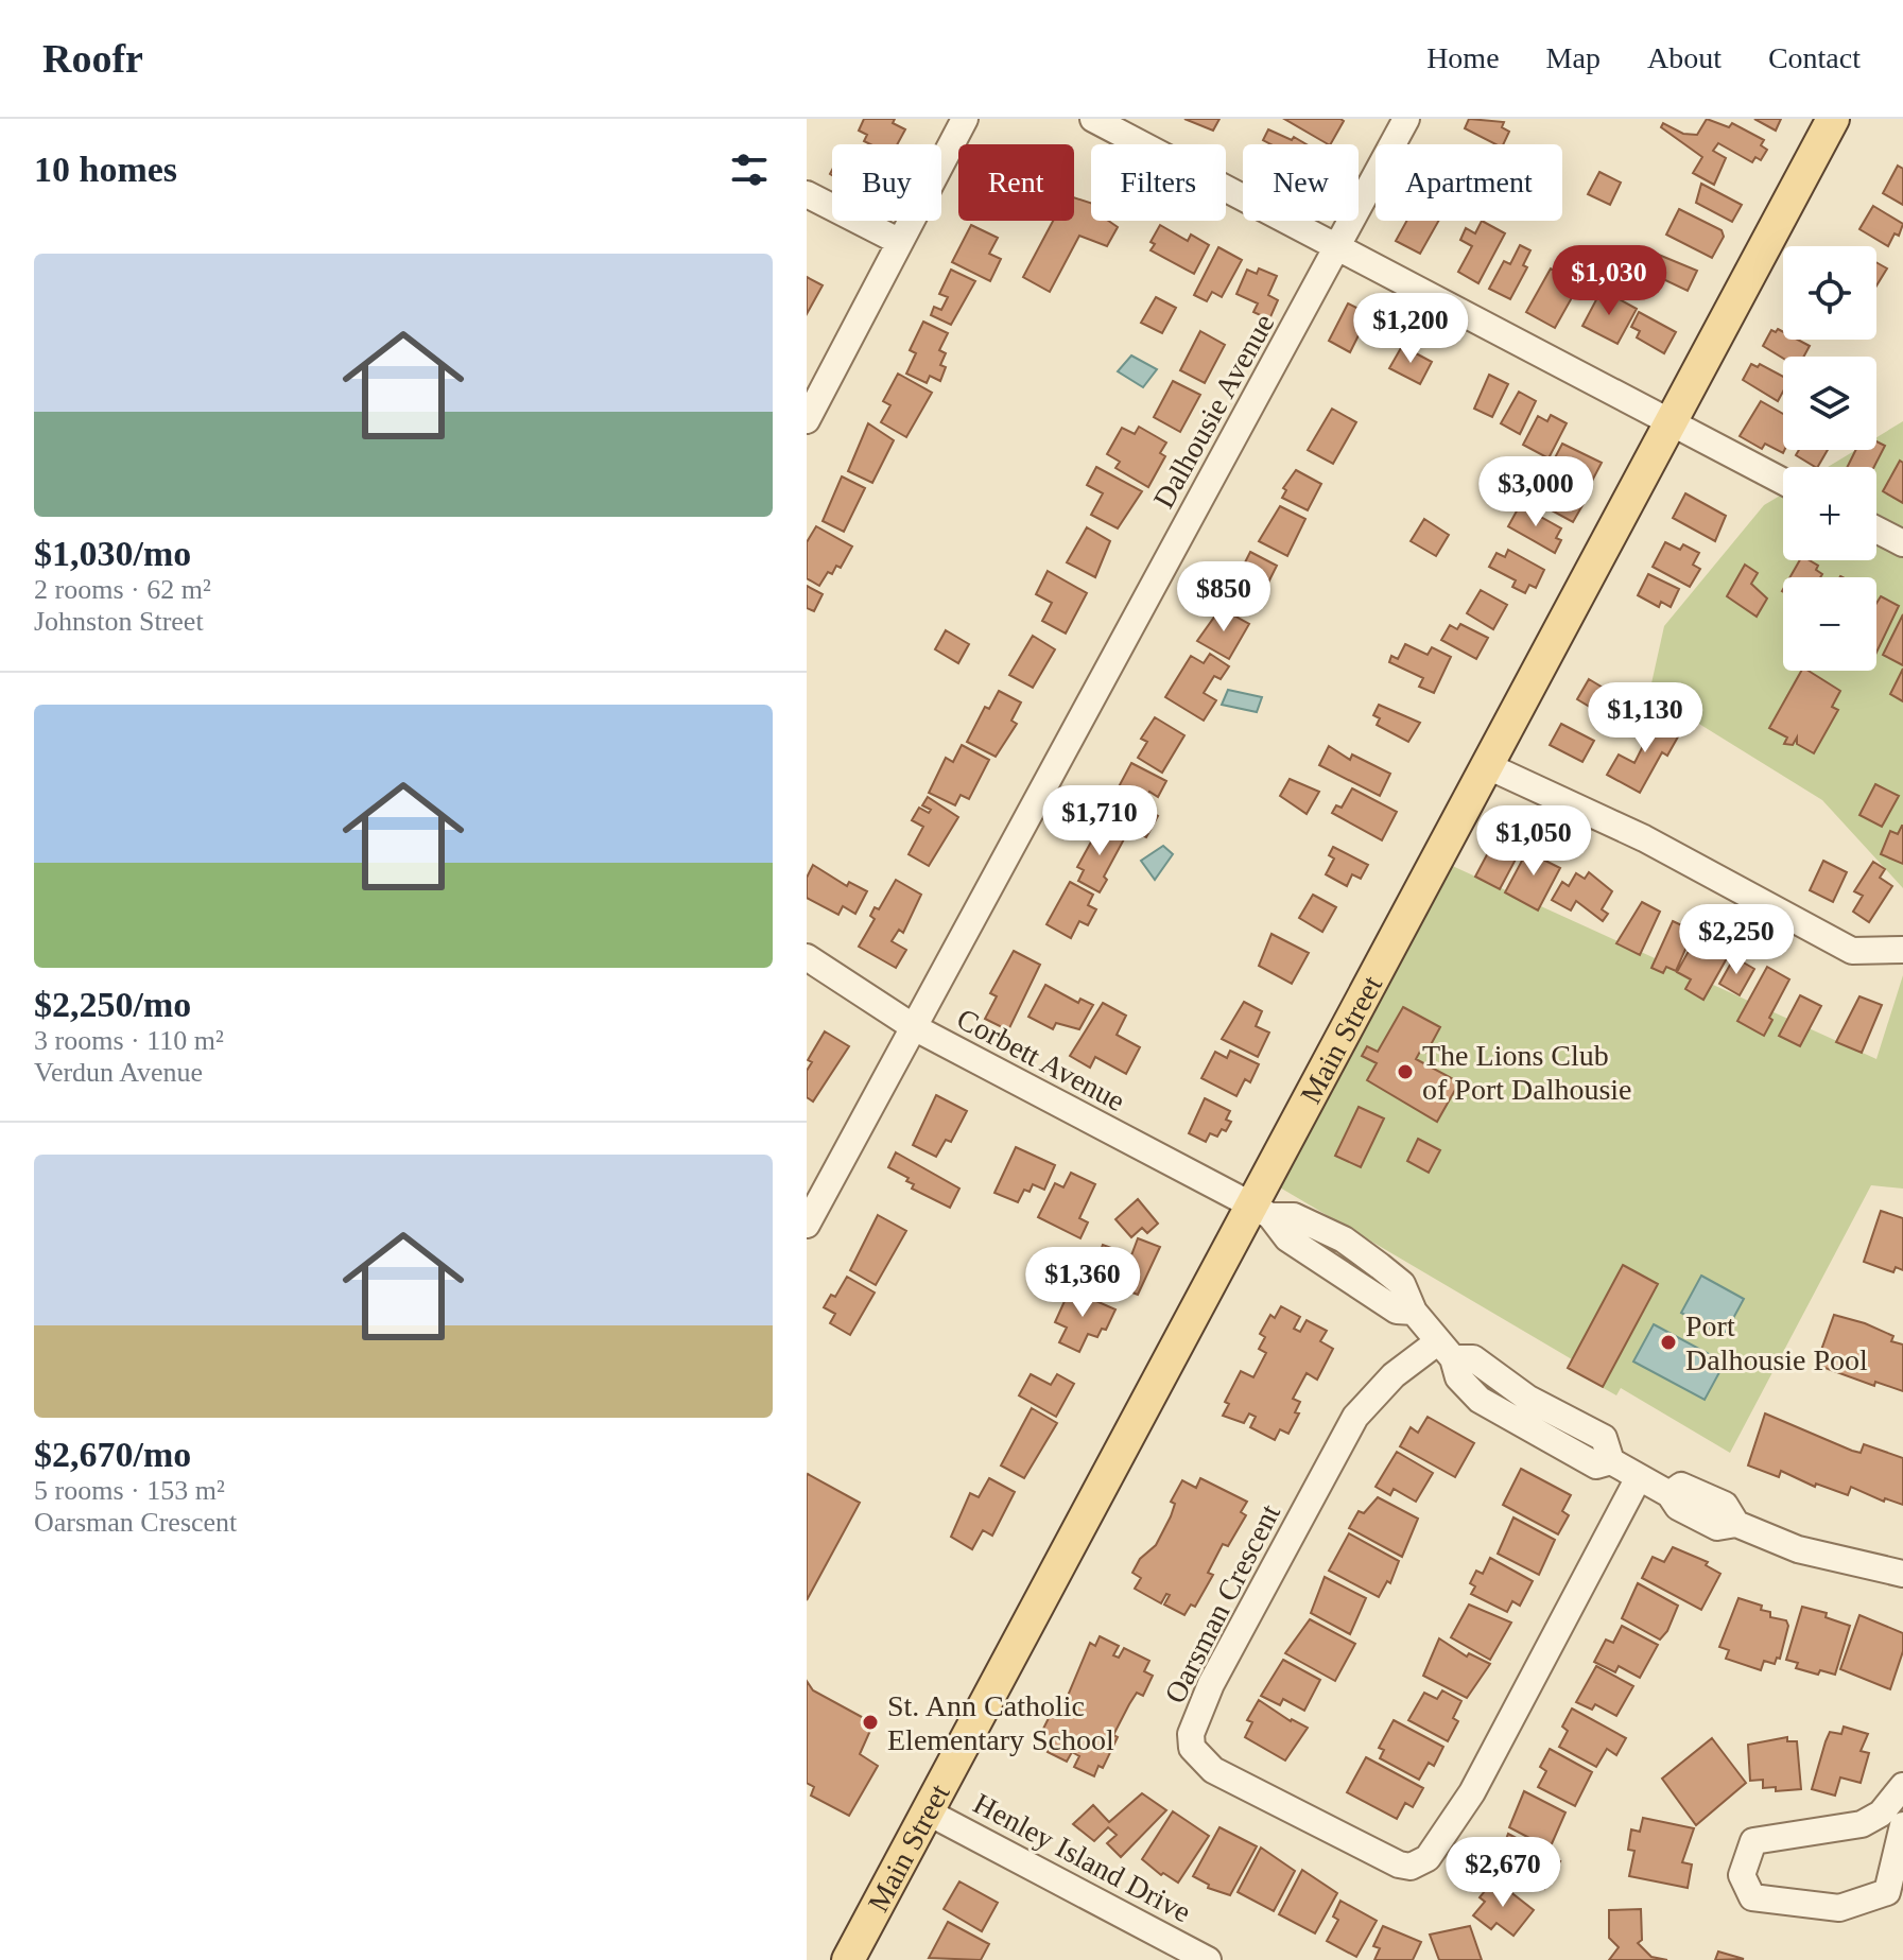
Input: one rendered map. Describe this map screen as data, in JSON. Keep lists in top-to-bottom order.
{
  "streets": {
    "main road": ["Main Street"],
    "street": [
      "Dalhousie Avenue",
      "Corbett Avenue",
      "Oarsman Crescent",
      "Henley Island Drive"
    ]
  },
  "crossings": [
    ["Dalhousie Avenue", "Corbett Avenue"],
    ["Main Street", "Corbett Avenue"],
    ["Main Street", "Henley Island Drive"],
    ["Corbett Avenue", "Oarsman Crescent"]
  ],
  "places": ["The Lions Club of Port Dalhousie", "Port Dalhousie Pool", "St. Ann Catholic Elementary School"],
  "page": {
    "header": "Roofr",
    "nav": [
      "Home",
      "Map",
      "About",
      "Contact"
    ],
    "heading": "10 homes",
    "chip": [
      "Buy",
      "Rent",
      "Filters",
      "New",
      "Apartment"
    ],
    "list": [
      {
        "name": "$1,030/mo",
        "note": "2 rooms · 62 m² · Johnston Street"
      },
      {
        "name": "$2,250/mo",
        "note": "3 rooms · 110 m² · Verdun Avenue"
      },
      {
        "name": "$2,670/mo",
        "note": "5 rooms · 153 m² · Oarsman Crescent"
      }
    ],
    "price": [
      "$1,030",
      "$1,200",
      "$3,000",
      "$850",
      "$1,130",
      "$1,710",
      "$1,050",
      "$2,250",
      "$1,360",
      "$2,670"
    ],
    "map_buttons": ["+", "−"]
  }
}
